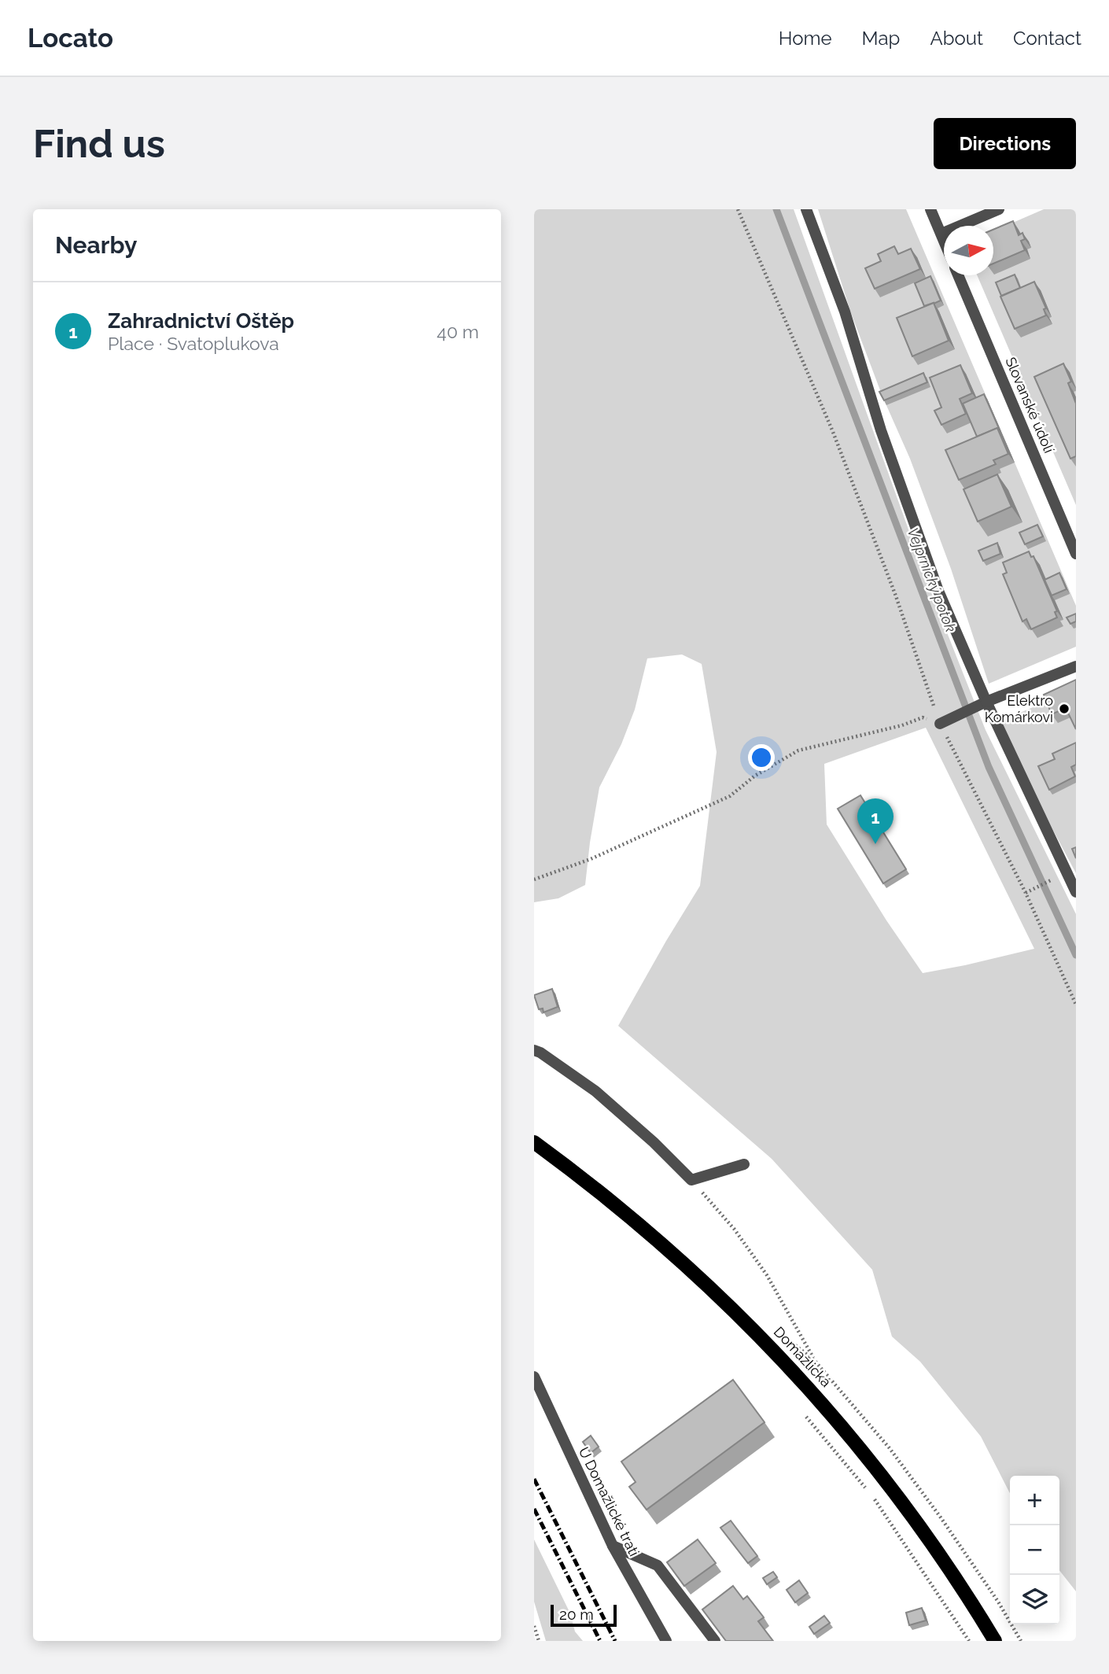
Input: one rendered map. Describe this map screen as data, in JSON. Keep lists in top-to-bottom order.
{
  "streets": {
    "main road": ["Domažlická"],
    "street": ["Slovanské údolí", "U Domažlické trati"]
  },
  "water": ["Vejprnický potok"],
  "places": ["Elektro Komárkovi"],
  "scale_bar": "20 m",
  "north": "right",
  "page": {
    "header": "Locato",
    "nav": [
      "Home",
      "Map",
      "About",
      "Contact"
    ],
    "buttons": "Directions",
    "title": "Find us",
    "heading": "Nearby",
    "list": [
      {
        "mark": "1",
        "name": "Zahradnictví Oštěp",
        "note": "Place · Svatoplukova",
        "value": "40 m"
      }
    ],
    "pins": "1",
    "map_buttons": ["+", "−"],
    "scale": "20 m"
  }
}
